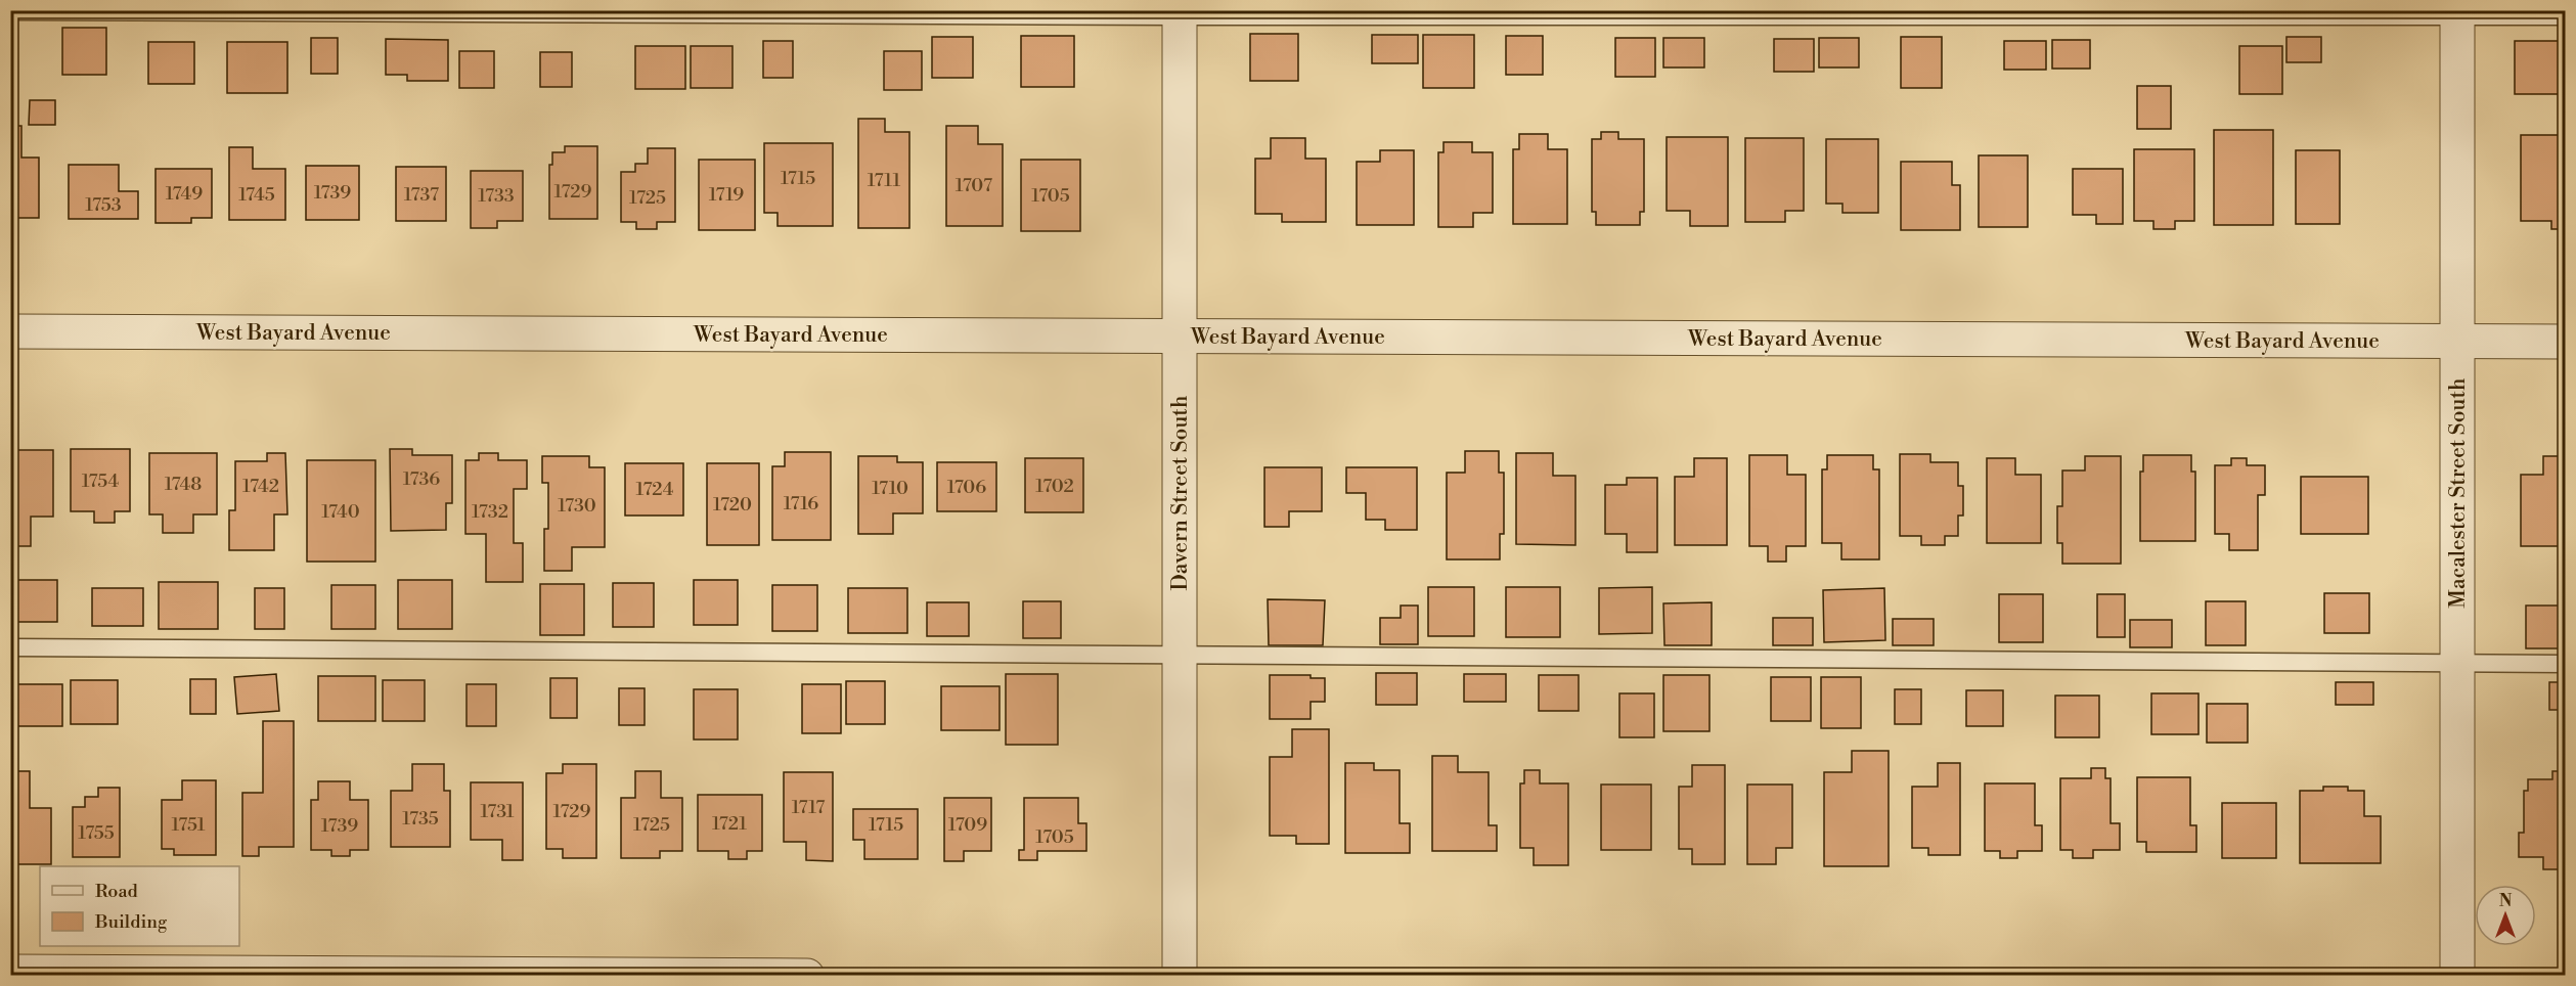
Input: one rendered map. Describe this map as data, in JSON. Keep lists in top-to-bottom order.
{
  "streets": {
    "street": ["West Bayard Avenue", "Davern Street South", "Macalester Street South"]
  },
  "crossings": [
    ["West Bayard Avenue", "Davern Street South"],
    ["West Bayard Avenue", "Macalester Street South"]
  ],
  "house_numbers": [
    "1715",
    "1711",
    "1707",
    "1729",
    "1739",
    "1749",
    "1745",
    "1737",
    "1719",
    "1733",
    "1705",
    "1725",
    "1753",
    "1736",
    "1754",
    "1748",
    "1742",
    "1702",
    "1706",
    "1710",
    "1724",
    "1716",
    "1720",
    "1730",
    "1740",
    "1732",
    "1717",
    "1731",
    "1729",
    "1735",
    "1721",
    "1751",
    "1725",
    "1715",
    "1709",
    "1739",
    "1755",
    "1705"
  ],
  "legend": ["Road", "Building"],
  "north": "top"
}
